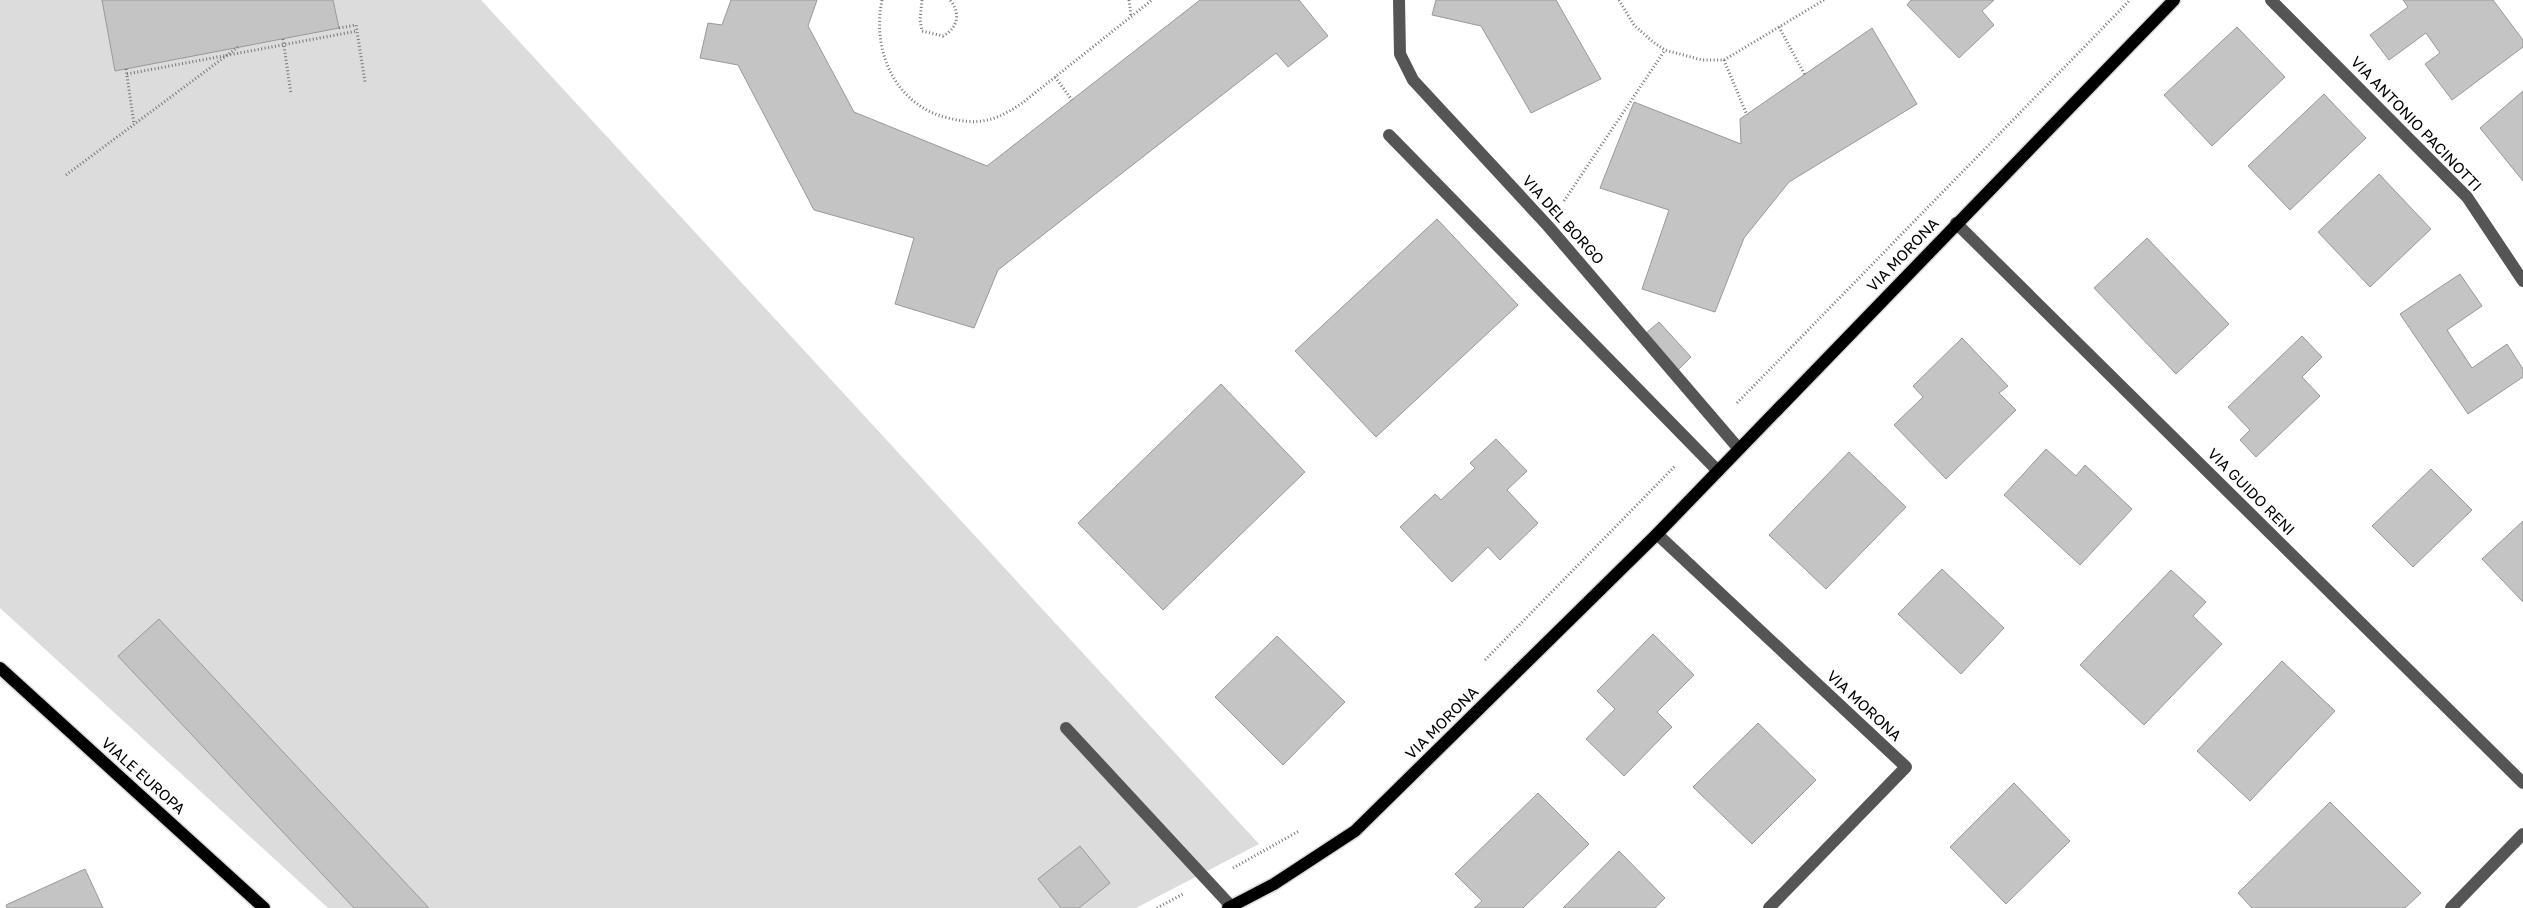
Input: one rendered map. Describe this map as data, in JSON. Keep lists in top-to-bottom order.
{
  "streets": {
    "main road": ["VIA MORONA", "VIALE EUROPA"],
    "street": ["VIA ANTONIO PACINOTTI", "VIA DEL BORGO", "VIA GUIDO RENI"]
  },
  "crossings": [
    ["VIA DEL BORGO", "VIA MORONA"],
    ["VIA MORONA", "VIA GUIDO RENI"]
  ]
}
